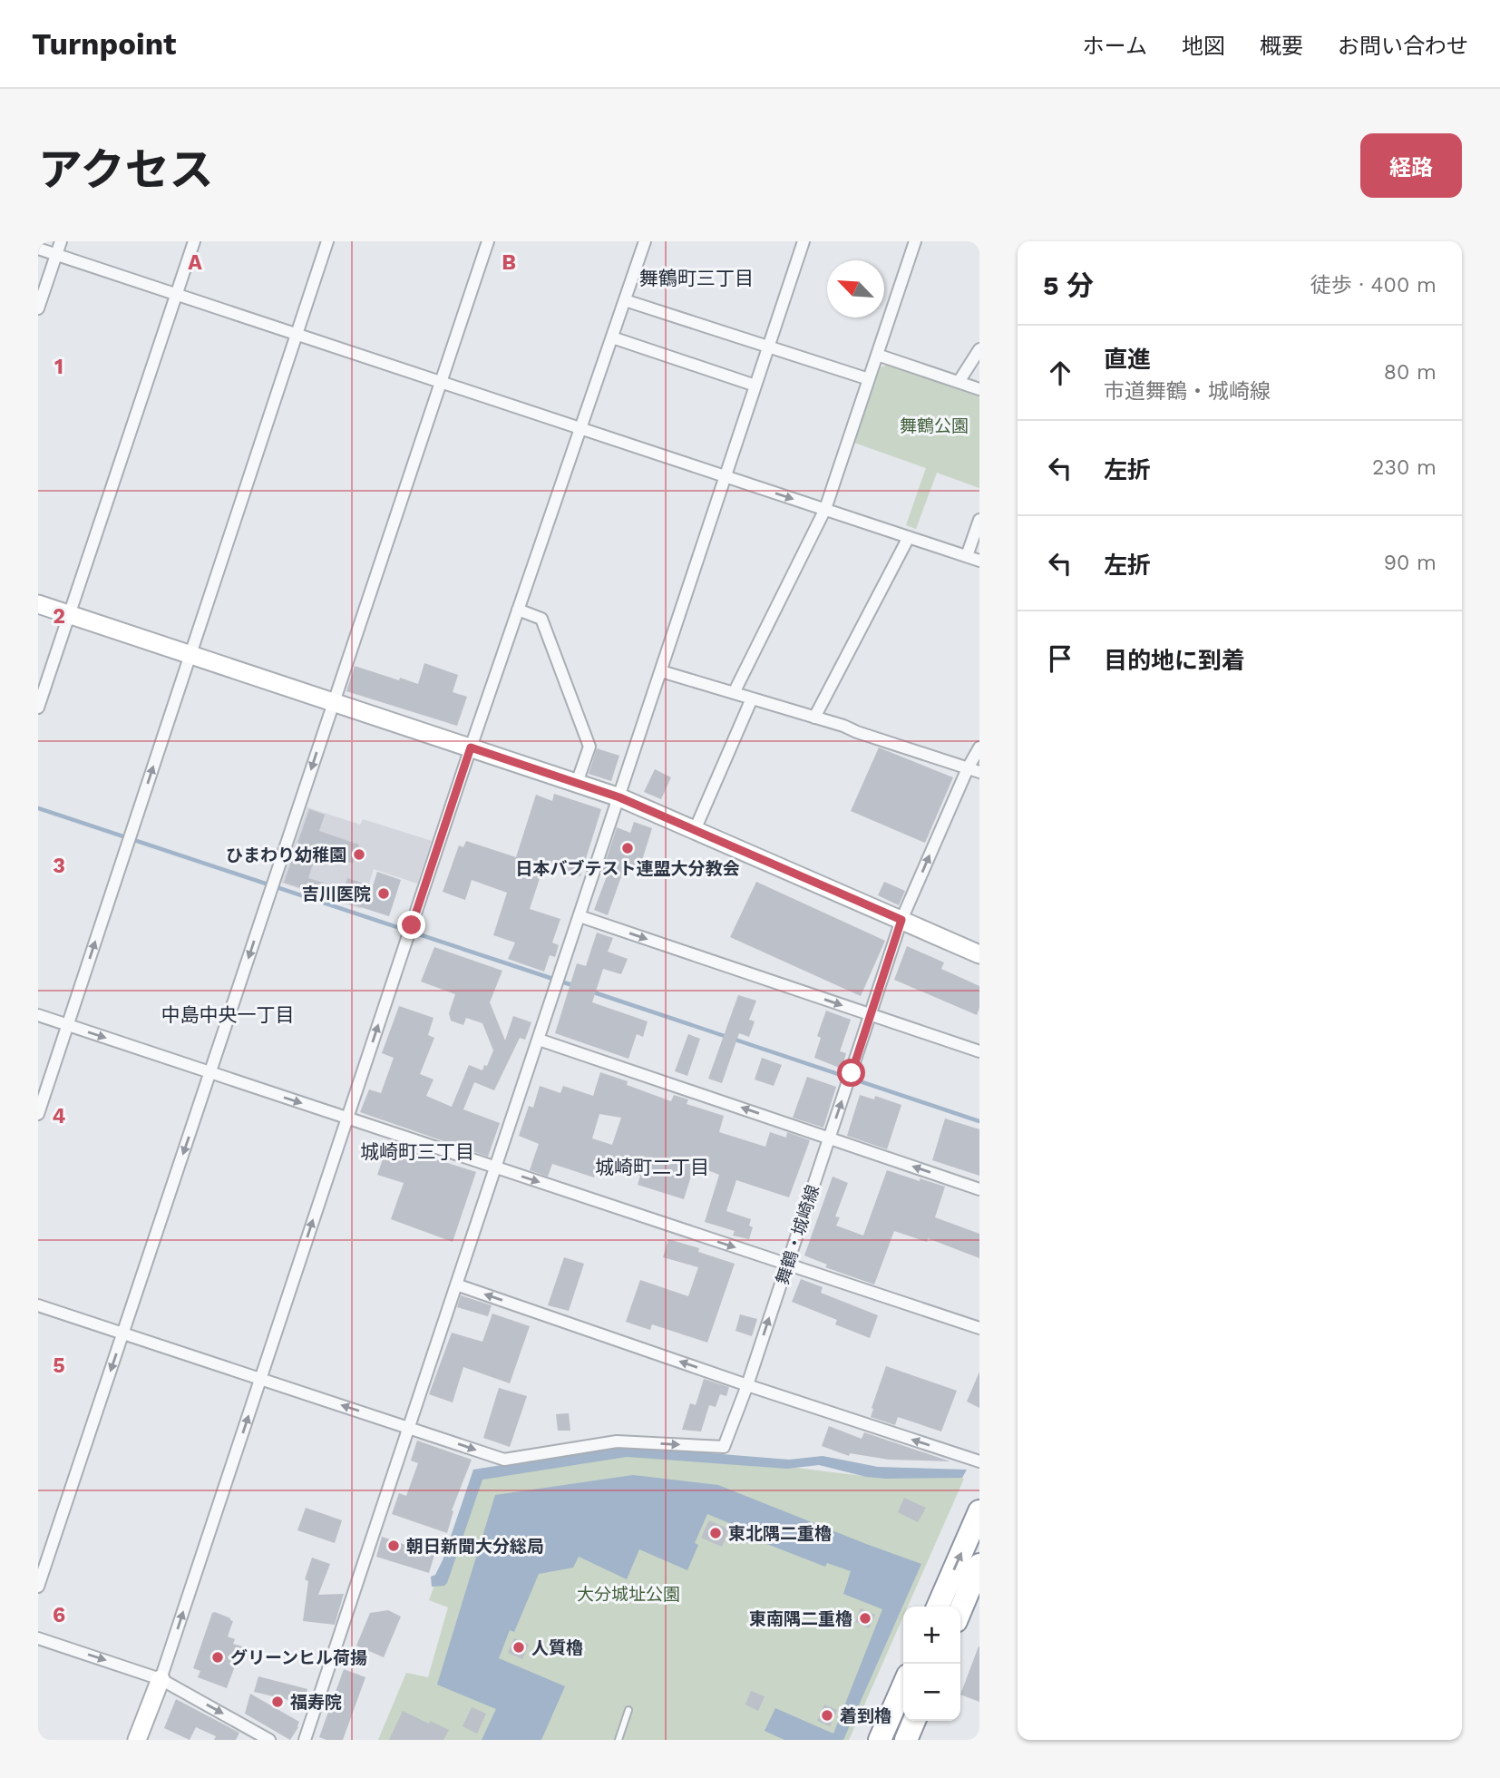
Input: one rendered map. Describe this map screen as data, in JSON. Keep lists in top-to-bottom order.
{
  "streets": {
    "street": ["舞鶴・城崎線"]
  },
  "districts": [
    "舞鶴町三丁目",
    "中島中央一丁目",
    "城崎町三丁目",
    "城崎町二丁目"
  ],
  "parks": ["舞鶴公園", "大分城址公園"],
  "places": [
    "日本バブテスト連盟大分教会",
    "ひまわり幼稚園",
    "吉川医院",
    "東北隅二重櫓",
    "朝日新聞大分総局",
    "東南隅二重櫓",
    "人質櫓",
    "グリーンヒル荷揚",
    "福寿院",
    "着到櫓"
  ],
  "north": "top left",
  "page": {
    "header": "Turnpoint",
    "nav": [
      "ホーム",
      "地図",
      "概要",
      "お問い合わせ"
    ],
    "title": "アクセス",
    "buttons": "経路",
    "heading": ["5 分", "徒歩 · 400 m"],
    "list": [
      ["直進", "市道舞鶴・城崎線", "80 m"],
      ["左折", "230 m"],
      ["左折", "90 m"],
      "目的地に到着"
    ],
    "map_buttons": ["+", "−"]
  },
  "grid": {
    "columns": ["A", "B"],
    "rows": [
      "1",
      "2",
      "3",
      "4",
      "5",
      "6"
    ]
  }
}
